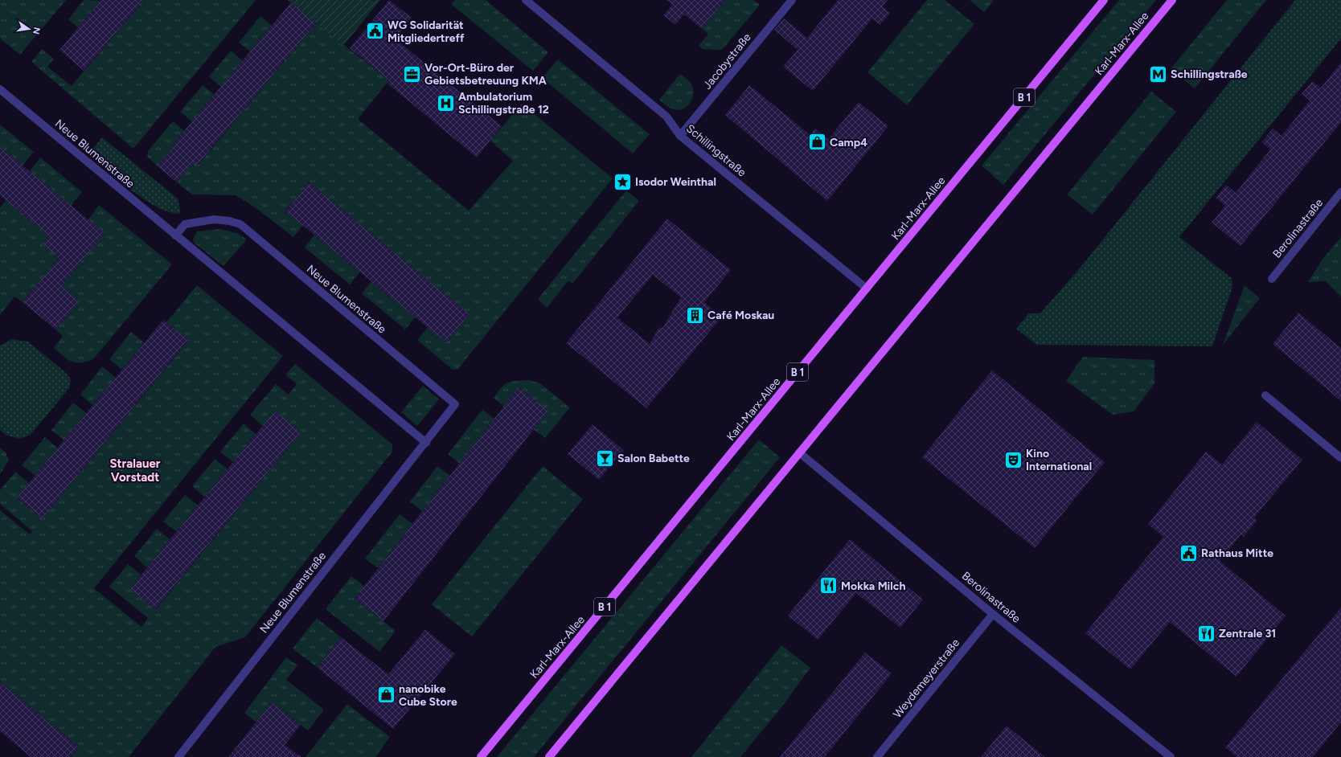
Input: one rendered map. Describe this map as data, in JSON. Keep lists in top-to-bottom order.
{
  "streets": {
    "main road": ["Karl-Marx-Allee", "B 1"],
    "street": [
      "Jacobystraße",
      "Schillingstraße",
      "Neue Blumenstraße",
      "Berolinastraße",
      "Weydemeyerstraße"
    ]
  },
  "crossings": [
    ["Karl-Marx-Allee", "Schillingstraße"],
    ["Karl-Marx-Allee", "Berolinastraße"],
    ["Jacobystraße", "Schillingstraße"],
    ["Berolinastraße", "Weydemeyerstraße"]
  ],
  "districts": ["Stralauer Vorstadt"],
  "places": {
    "public building": ["WG Solidarität Mitgliedertreff", "Rathaus Mitte"],
    "office": ["Vor-Ort-Büro der Gebietsbetreuung KMA"],
    "metro station": ["Schillingstraße"],
    "hospital": ["Ambulatorium Schillingstraße 12"],
    "shop": ["Camp4", "nanobike Cube Store"],
    "place": ["Isodor Weinthal"],
    "building": ["Café Moskau"],
    "bar": ["Salon Babette"],
    "theatre": ["Kino International"],
    "restaurant": ["Mokka Milch", "Zentrale 31"]
  },
  "north": "right"
}
